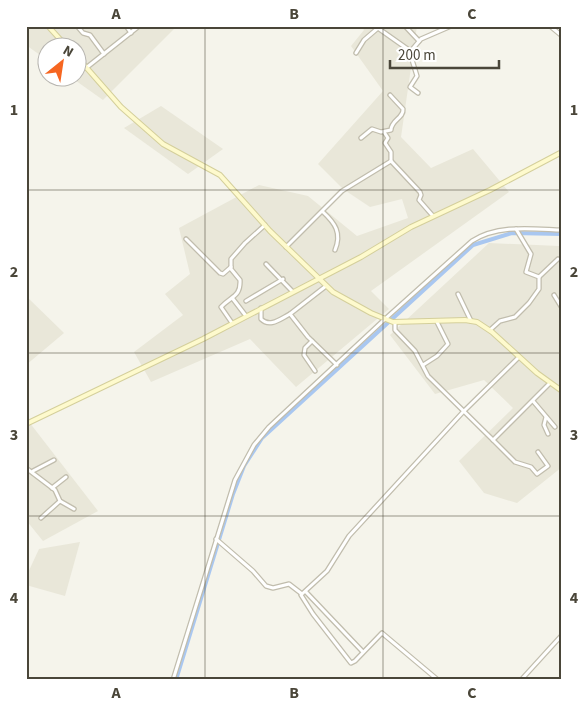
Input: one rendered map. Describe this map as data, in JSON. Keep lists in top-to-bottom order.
{
  "scale_bar": "200 m",
  "north": "top right",
  "grid": {
    "columns": ["A", "B", "C"],
    "rows": [
      "1",
      "2",
      "3",
      "4"
    ]
  }
}
